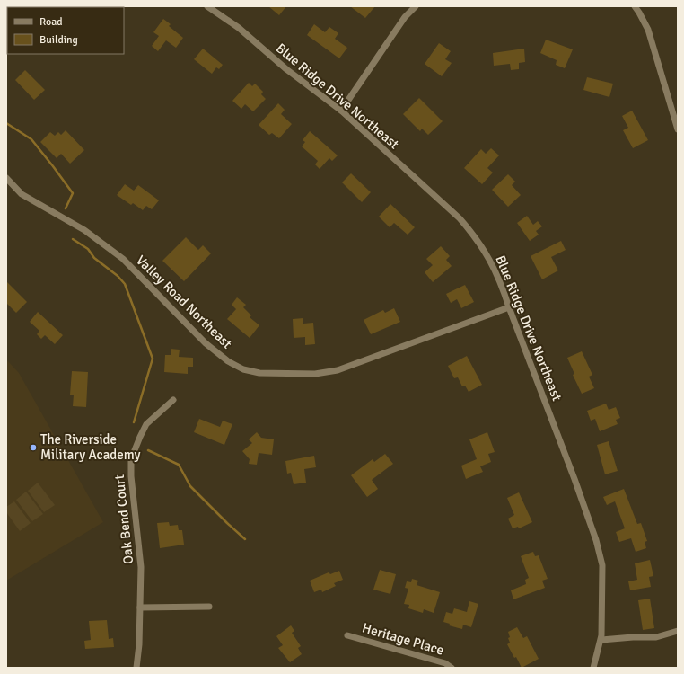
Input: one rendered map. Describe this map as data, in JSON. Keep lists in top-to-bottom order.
{
  "streets": {
    "street": [
      "Blue Ridge Drive Northeast",
      "Valley Road Northeast",
      "Oak Bend Court",
      "Heritage Place"
    ]
  },
  "crossings": [
    ["Blue Ridge Drive Northeast", "Valley Road Northeast"]
  ],
  "places": ["The Riverside Military Academy"],
  "legend": ["Road", "Building"]
}
